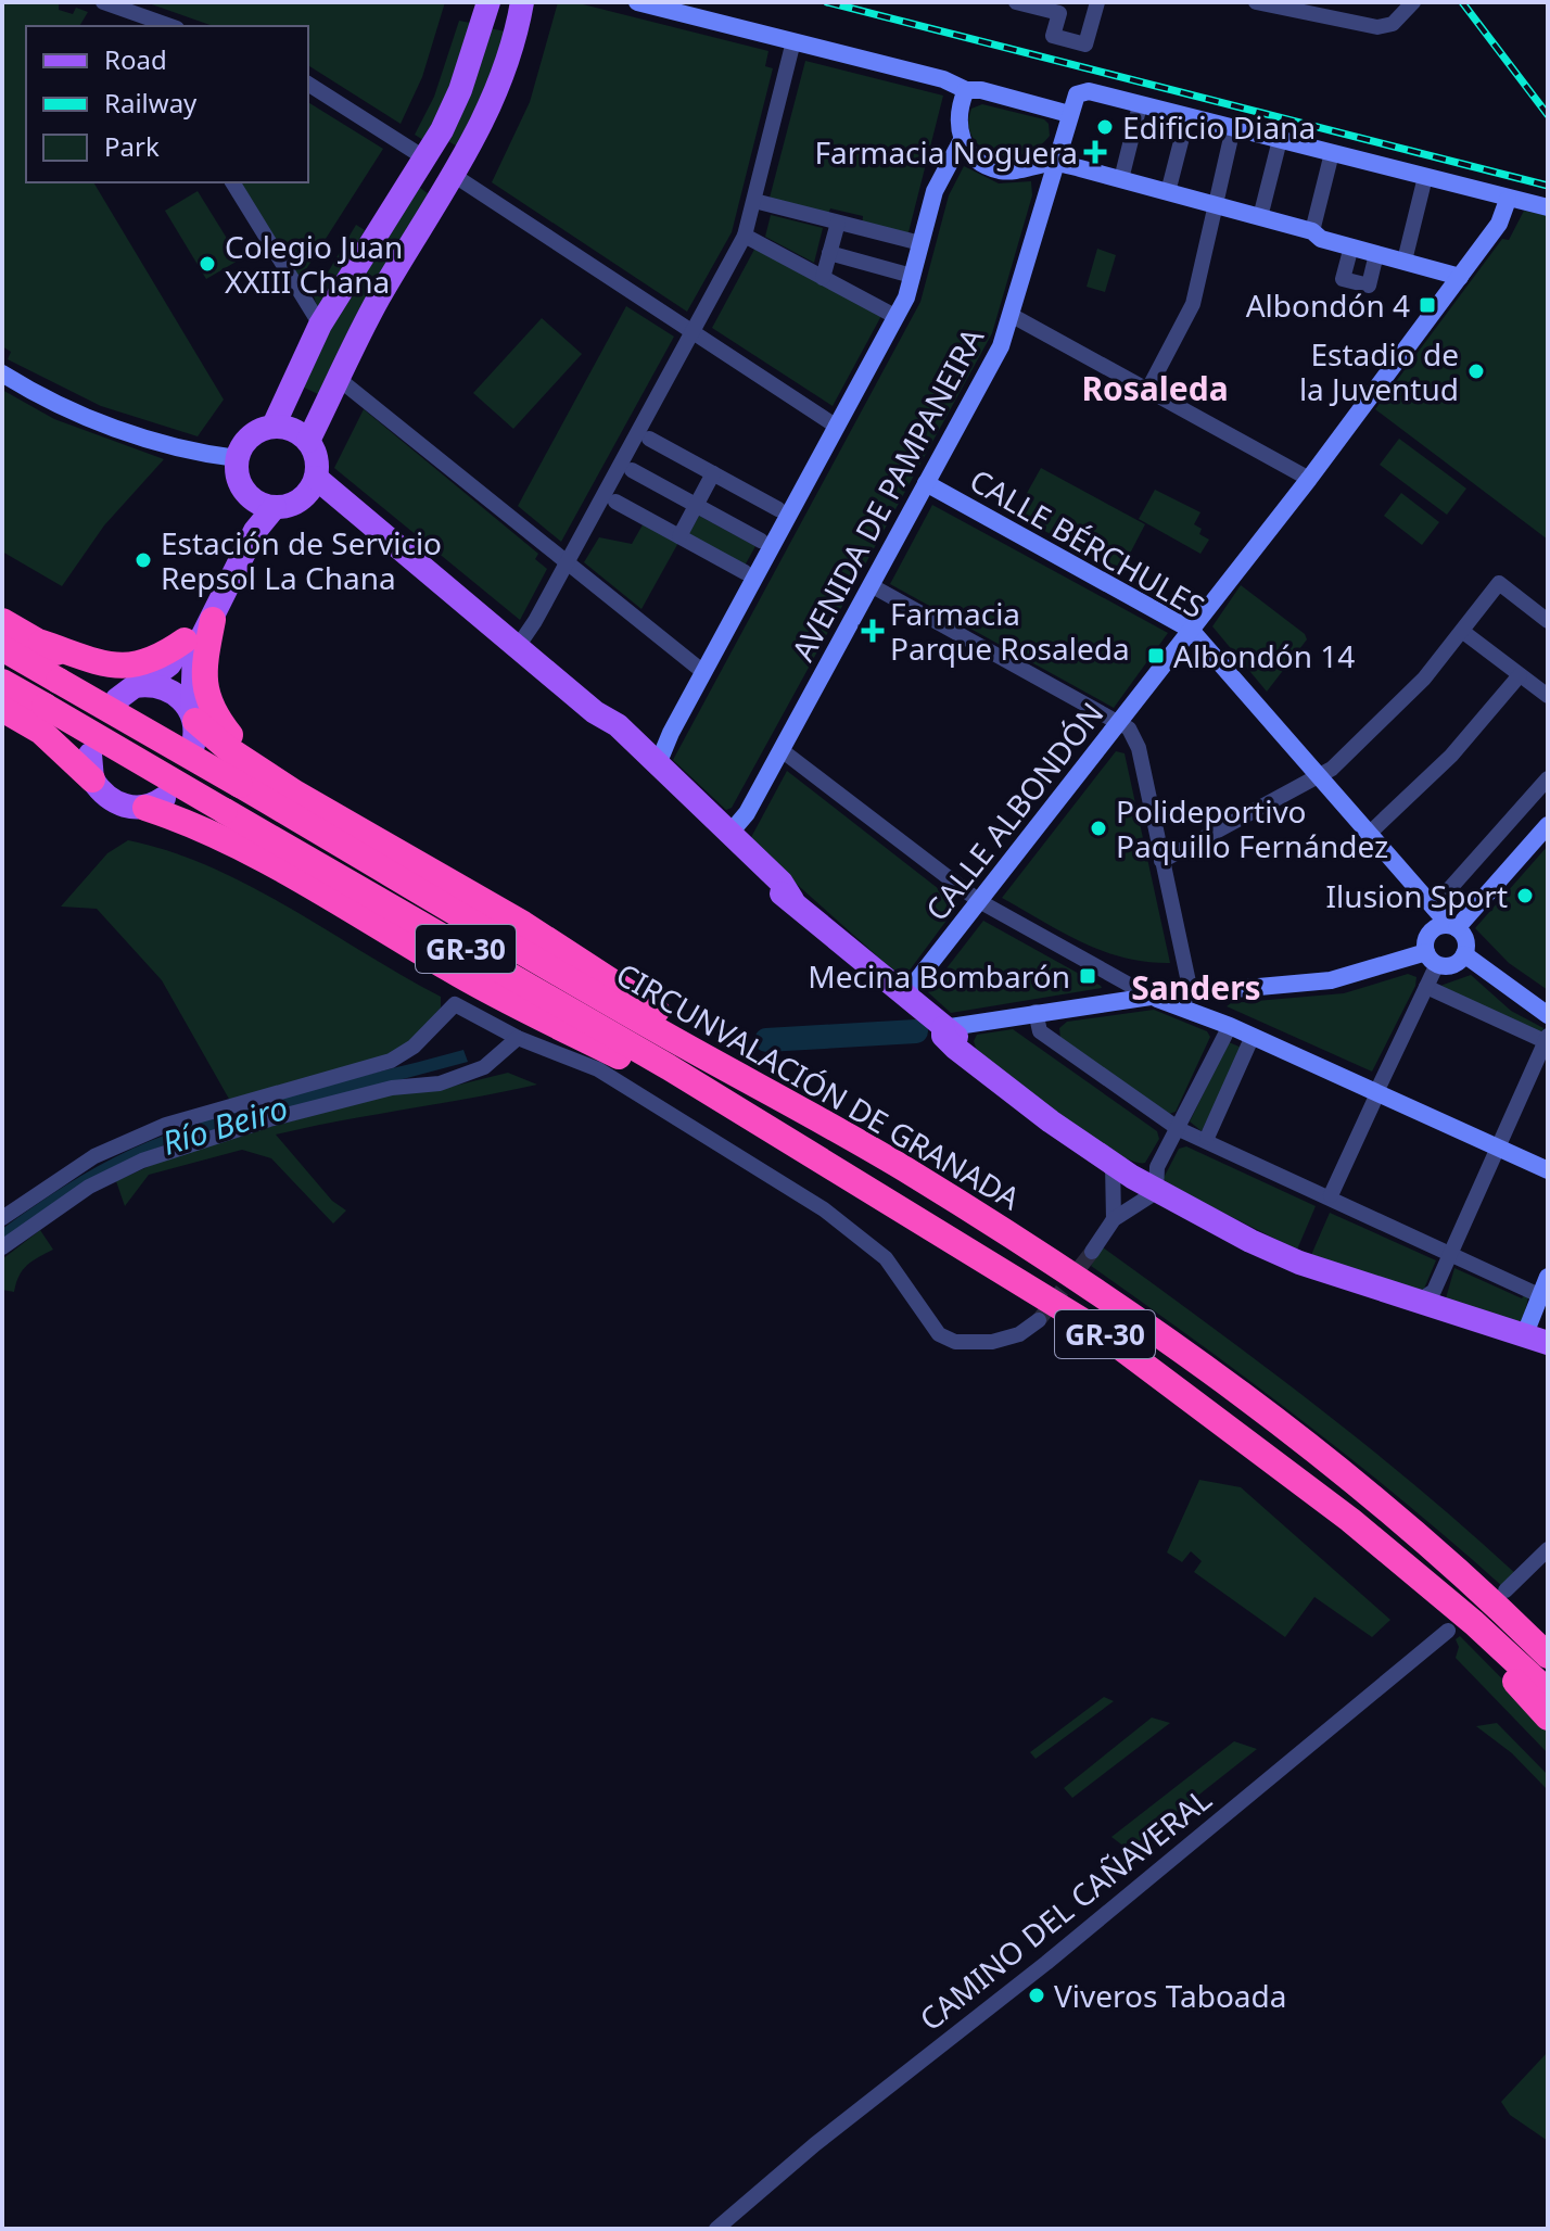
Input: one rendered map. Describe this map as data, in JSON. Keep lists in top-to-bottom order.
{
  "streets": {
    "highway": ["GR-30", "CIRCUNVALACIÓN DE GRANADA"],
    "street": [
      "AVENIDA DE PAMPANEIRA",
      "CALLE BÉRCHULES",
      "CALLE ALBONDÓN",
      "CAMINO DEL CAÑAVERAL"
    ]
  },
  "crossings": [
    ["AVENIDA DE PAMPANEIRA", "CALLE BÉRCHULES"],
    ["CALLE BÉRCHULES", "CALLE ALBONDÓN"]
  ],
  "districts": ["Rosaleda", "Sanders"],
  "water": ["Río Beiro"],
  "places": {
    "other": [
      "Edificio Diana",
      "Colegio Juan XXIII Chana",
      "Estadio de la Juventud",
      "Estación de Servicio Repsol La Chana",
      "Polideportivo Paquillo Fernández",
      "Ilusion Sport",
      "Viveros Taboada"
    ],
    "health": ["Farmacia Noguera", "Farmacia Parque Rosaleda"],
    "transit": ["Albondón 4", "Albondón 14", "Mecina Bombarón"]
  },
  "legend": ["Road", "Railway", "Park"]
}
